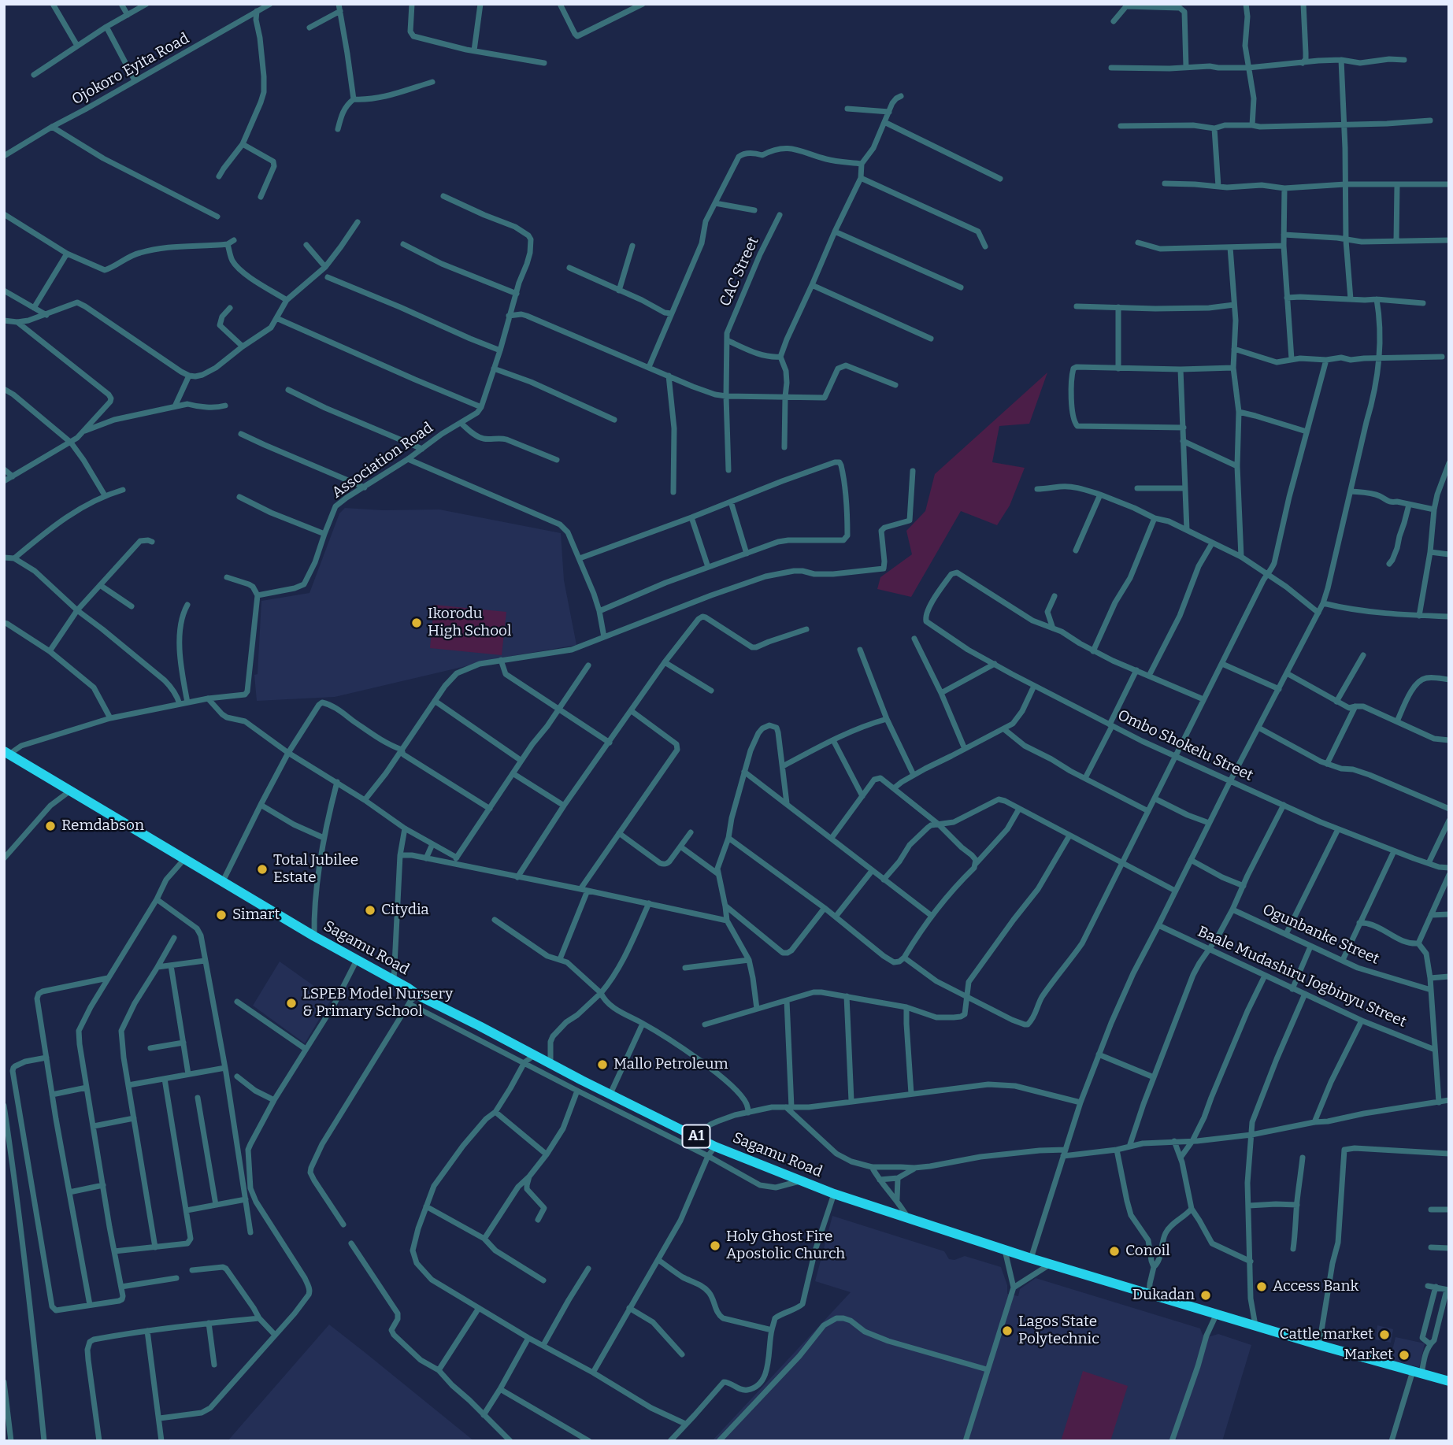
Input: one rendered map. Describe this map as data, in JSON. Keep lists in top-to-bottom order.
{
  "streets": {
    "highway": ["Sagamu Road", "A1"],
    "street": [
      "Ojokoro Eyita Road",
      "CAC Street",
      "Association Road",
      "Ombo Shokelu Street",
      "Ogunbanke Street",
      "Baale Mudashiru Jogbinyu Street"
    ]
  },
  "places": [
    "Ikorodu High School",
    "Remdabson",
    "Total Jubilee Estate",
    "Citydia",
    "Simart",
    "LSPEB Model Nursery & Primary School",
    "Mallo Petroleum",
    "Holy Ghost Fire Apostolic Church",
    "Conoil",
    "Access Bank",
    "Dukadan",
    "Lagos State Polytechnic",
    "Cattle market",
    "Market"
  ]
}
